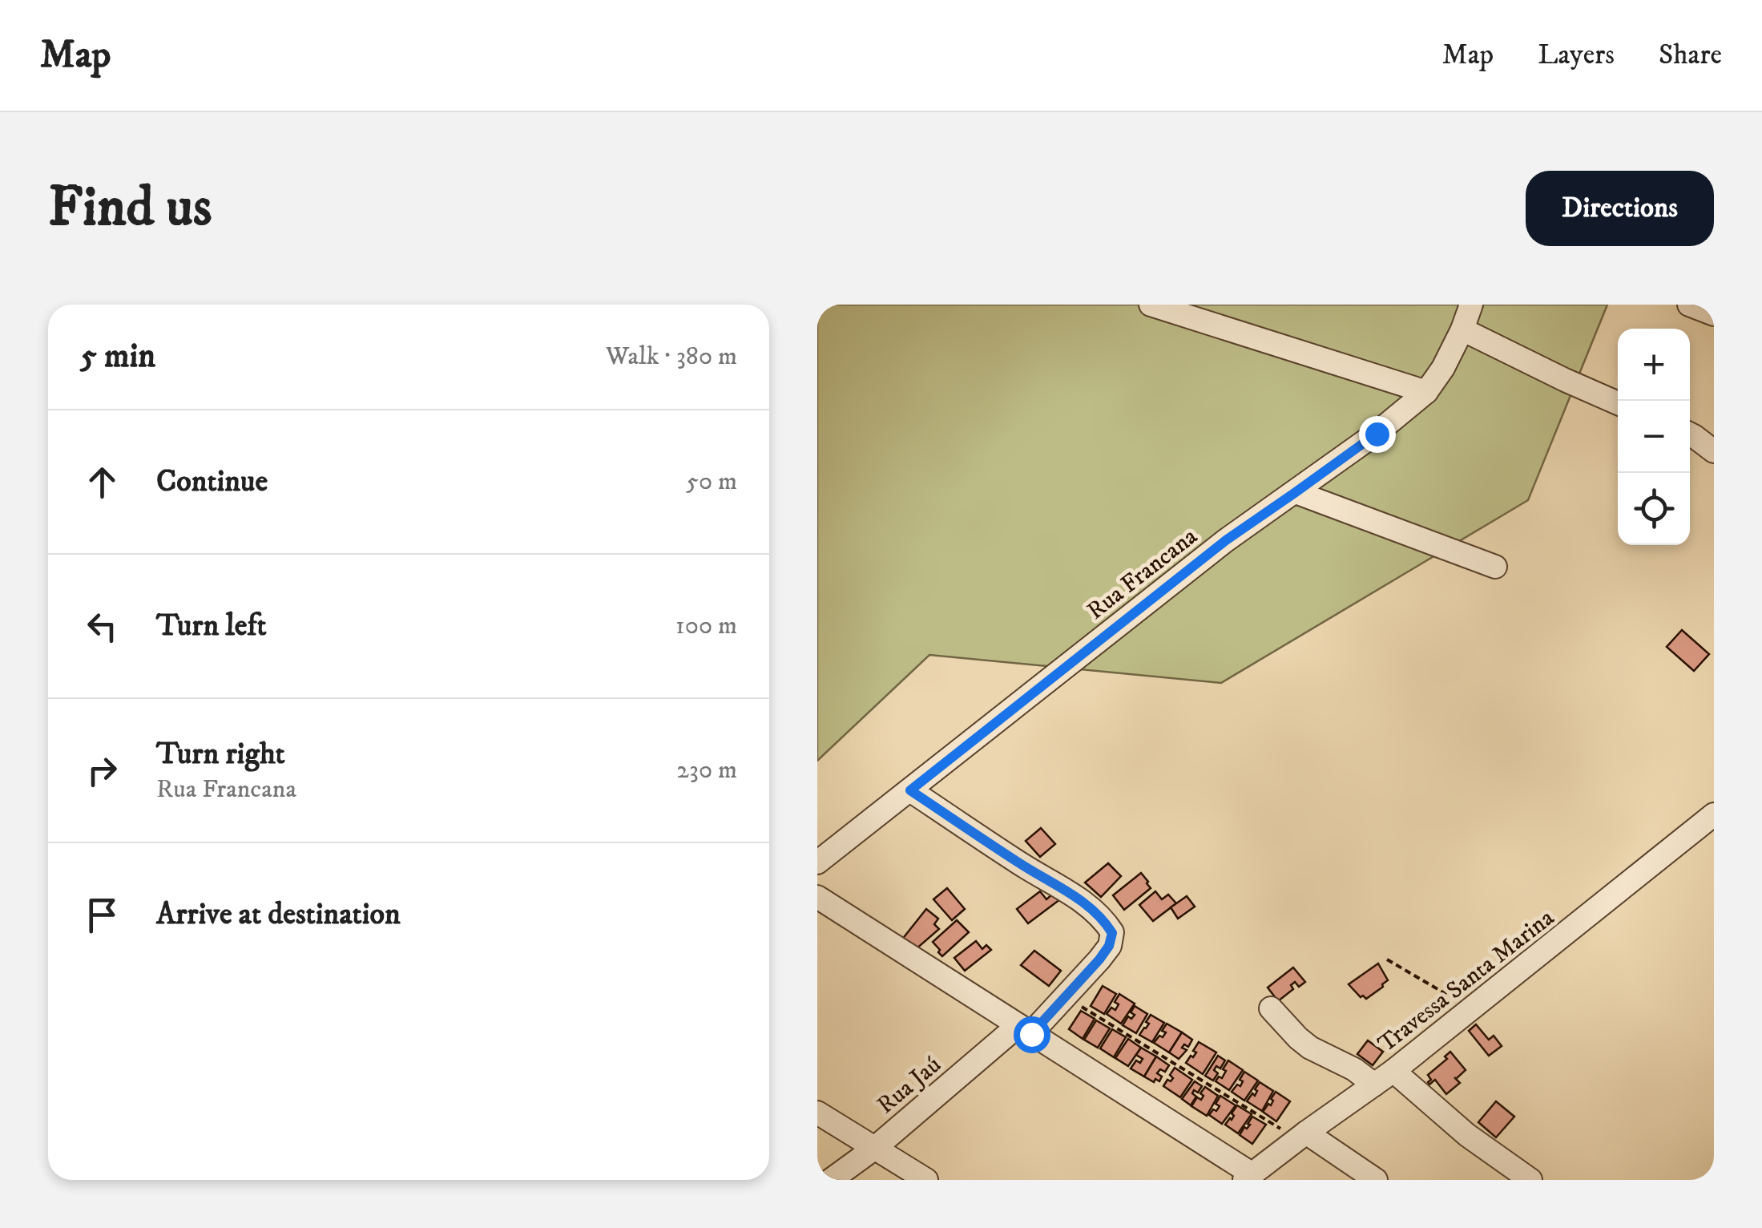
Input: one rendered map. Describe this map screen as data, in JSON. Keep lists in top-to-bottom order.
{
  "streets": {
    "street": ["Rua Francana", "Travessa Santa Marina", "Rua Jaú"]
  },
  "crossings": [
    ["Rua Francana", "Rua Jaú"]
  ],
  "page": {
    "header": "Map",
    "nav": ["Map", "Layers", "Share"],
    "buttons": "Directions",
    "title": "Find us",
    "heading": ["5 min", "Walk · 380 m"],
    "map_buttons": ["+", "−"],
    "list": [
      ["Continue", "50 m"],
      ["Turn left", "100 m"],
      ["Turn right", "Rua Francana", "230 m"],
      "Arrive at destination"
    ]
  }
}
